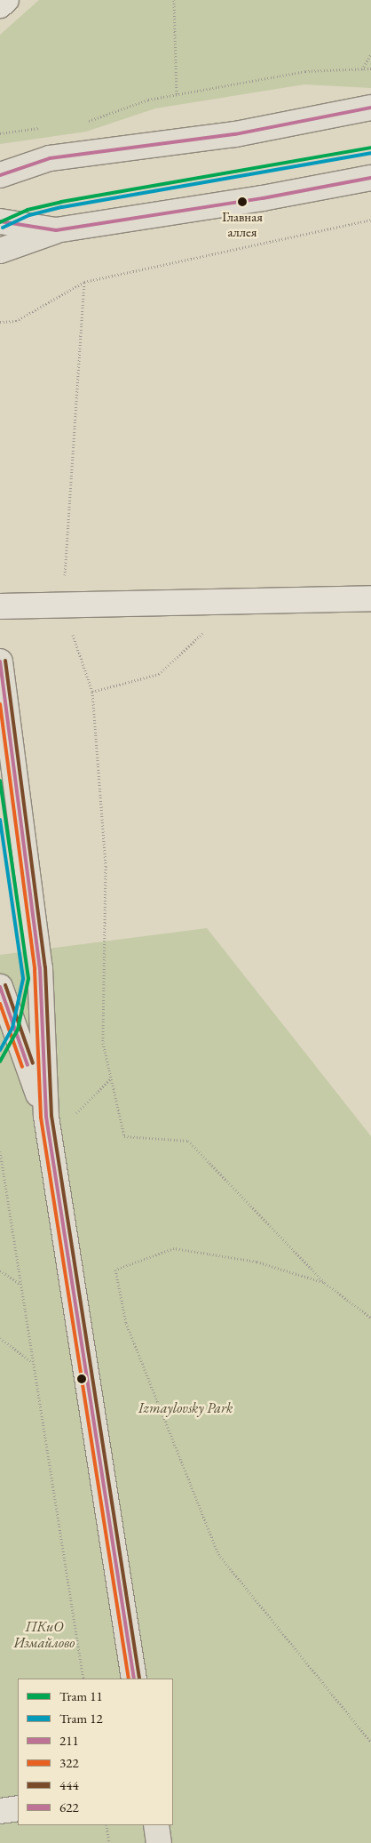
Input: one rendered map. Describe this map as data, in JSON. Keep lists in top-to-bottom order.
{
  "parks": ["Izmaylovsky Park", "ПКиО Измайлово"],
  "places": ["Главная аллея"],
  "lines": [
    "transit line 622",
    "tram line 11",
    "tram line 12",
    "transit line 444",
    "transit line 211",
    "transit line 322"
  ],
  "legend": [
    "Tram 11",
    "Tram 12",
    "211",
    "322",
    "444",
    "622"
  ]
}
